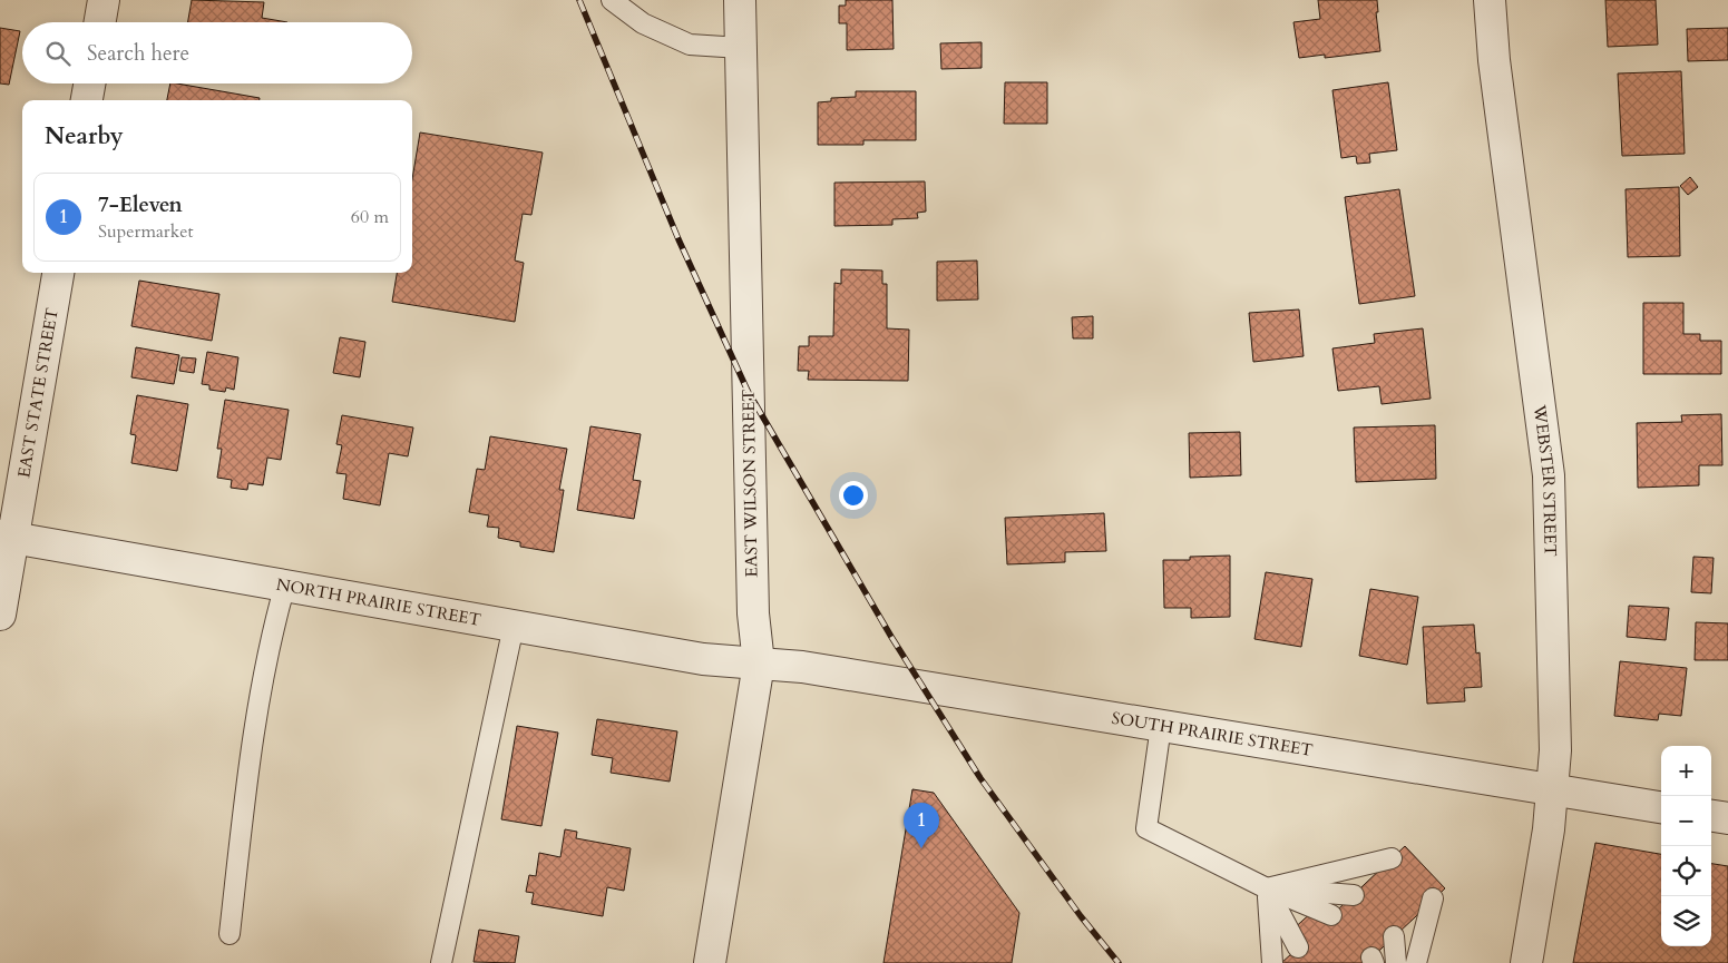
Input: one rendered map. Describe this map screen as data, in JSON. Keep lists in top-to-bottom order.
{
  "streets": {
    "street": [
      "EAST STATE STREET",
      "WEBSTER STREET",
      "EAST WILSON STREET",
      "NORTH PRAIRIE STREET",
      "SOUTH PRAIRIE STREET"
    ]
  },
  "crossings": [
    ["EAST STATE STREET", "NORTH PRAIRIE STREET"],
    ["WEBSTER STREET", "SOUTH PRAIRIE STREET"],
    ["EAST WILSON STREET", "NORTH PRAIRIE STREET"],
    ["EAST WILSON STREET", "SOUTH PRAIRIE STREET"],
    ["NORTH PRAIRIE STREET", "SOUTH PRAIRIE STREET"]
  ],
  "page": {
    "search": "Search here",
    "heading": "Nearby",
    "list": [
      {
        "mark": "1",
        "name": "7-Eleven",
        "note": "Supermarket",
        "value": "60 m"
      }
    ],
    "map_buttons": ["+", "−"],
    "pins": "1"
  }
}
